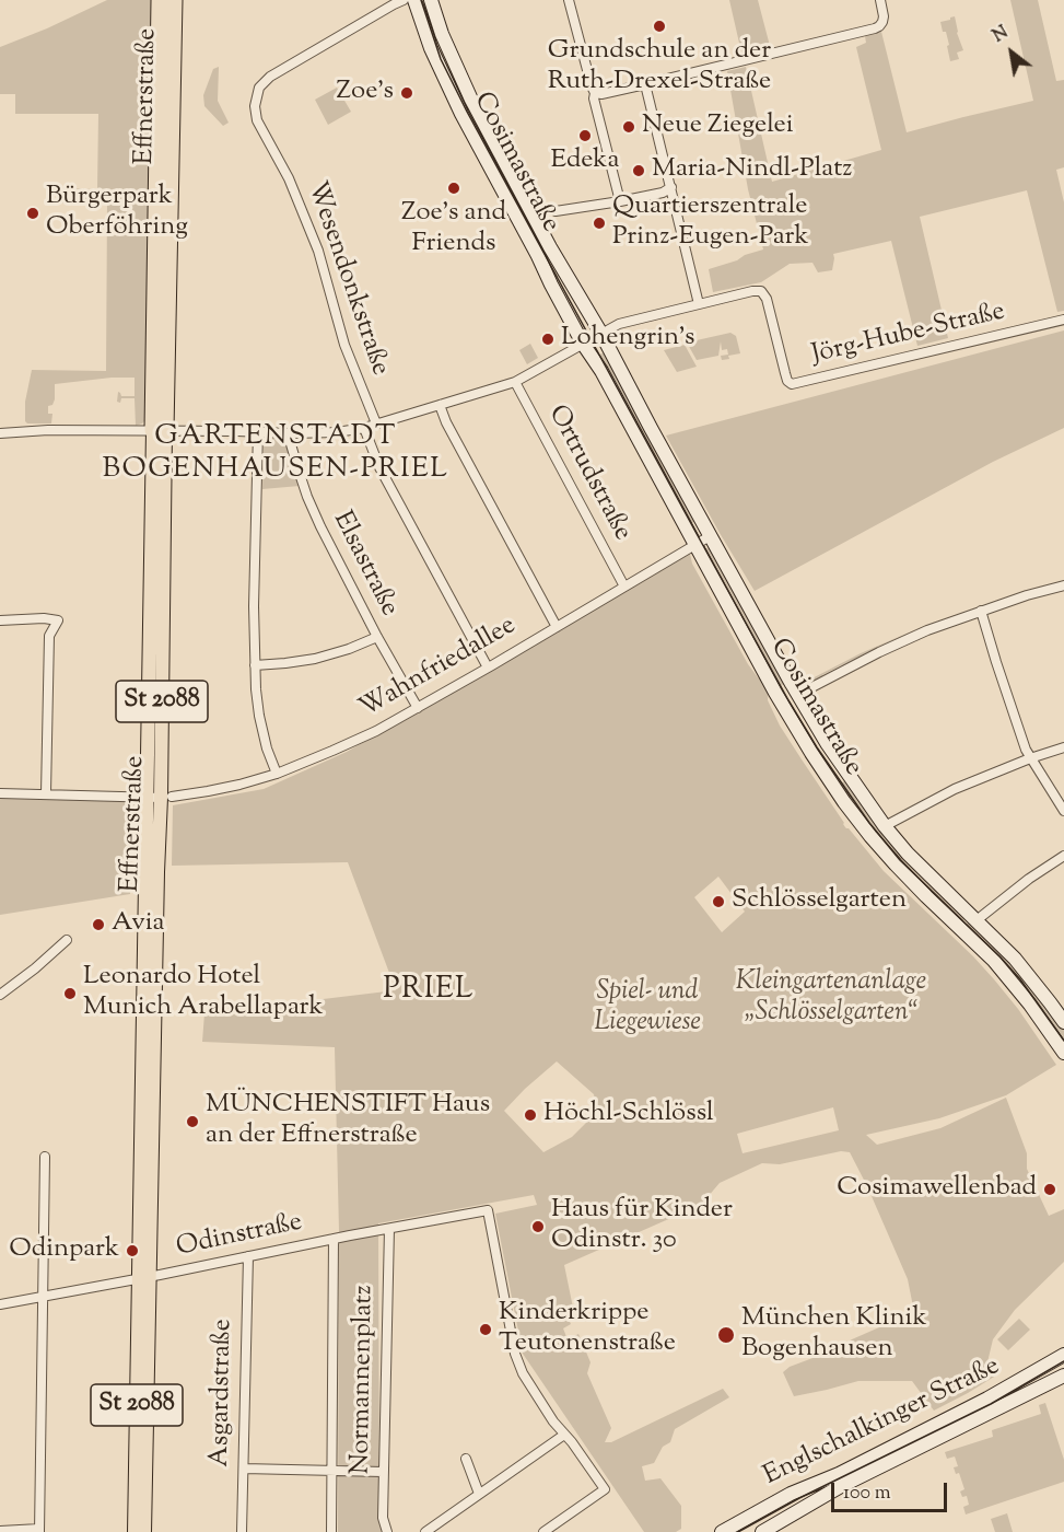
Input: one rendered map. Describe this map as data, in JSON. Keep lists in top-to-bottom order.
{
  "streets": {
    "highway": ["Effnerstraße", "St 2088"],
    "main road": ["Cosimastraße", "Englschalkinger Straße"],
    "street": [
      "Wesendonkstraße",
      "Jörg-Hube-Straße",
      "Ortrudstraße",
      "Elsastraße",
      "Wahnfriedallee",
      "Odinstraße",
      "Normannenplatz",
      "Asgardstraße"
    ]
  },
  "crossings": [
    ["Effnerstraße", "Wahnfriedallee"],
    ["Effnerstraße", "Odinstraße"],
    ["Cosimastraße", "Jörg-Hube-Straße"],
    ["Cosimastraße", "Wahnfriedallee"],
    ["Ortrudstraße", "Wahnfriedallee"],
    ["Elsastraße", "Wahnfriedallee"],
    ["Odinstraße", "Normannenplatz"],
    ["Odinstraße", "Asgardstraße"]
  ],
  "districts": ["GARTENSTADT BOGENHAUSEN-PRIEL", "PRIEL"],
  "parks": ["Kleingartenanlage „Schlösselgarten“", "Spiel- und Liegewiese"],
  "places": [
    "Grundschule an der Ruth-Drexel-Straße",
    "Zoe's",
    "Neue Ziegelei",
    "Edeka",
    "Maria-Nindl-Platz",
    "Zoe's and Friends",
    "Bürgerpark Oberföhring",
    "Quartierszentrale Prinz-Eugen-Park",
    "Lohengrin's",
    "Schlösselgarten",
    "Avia",
    "Leonardo Hotel Munich Arabellapark",
    "Höchl-Schlössl",
    "MÜNCHENSTIFT Haus an der Effnerstraße",
    "Cosimawellenbad",
    "Haus für Kinder Odinstr. 30",
    "Odinpark",
    "Kinderkrippe Teutonenstraße",
    "München Klinik Bogenhausen"
  ],
  "scale_bar": "100 m",
  "north": "top left"
}
